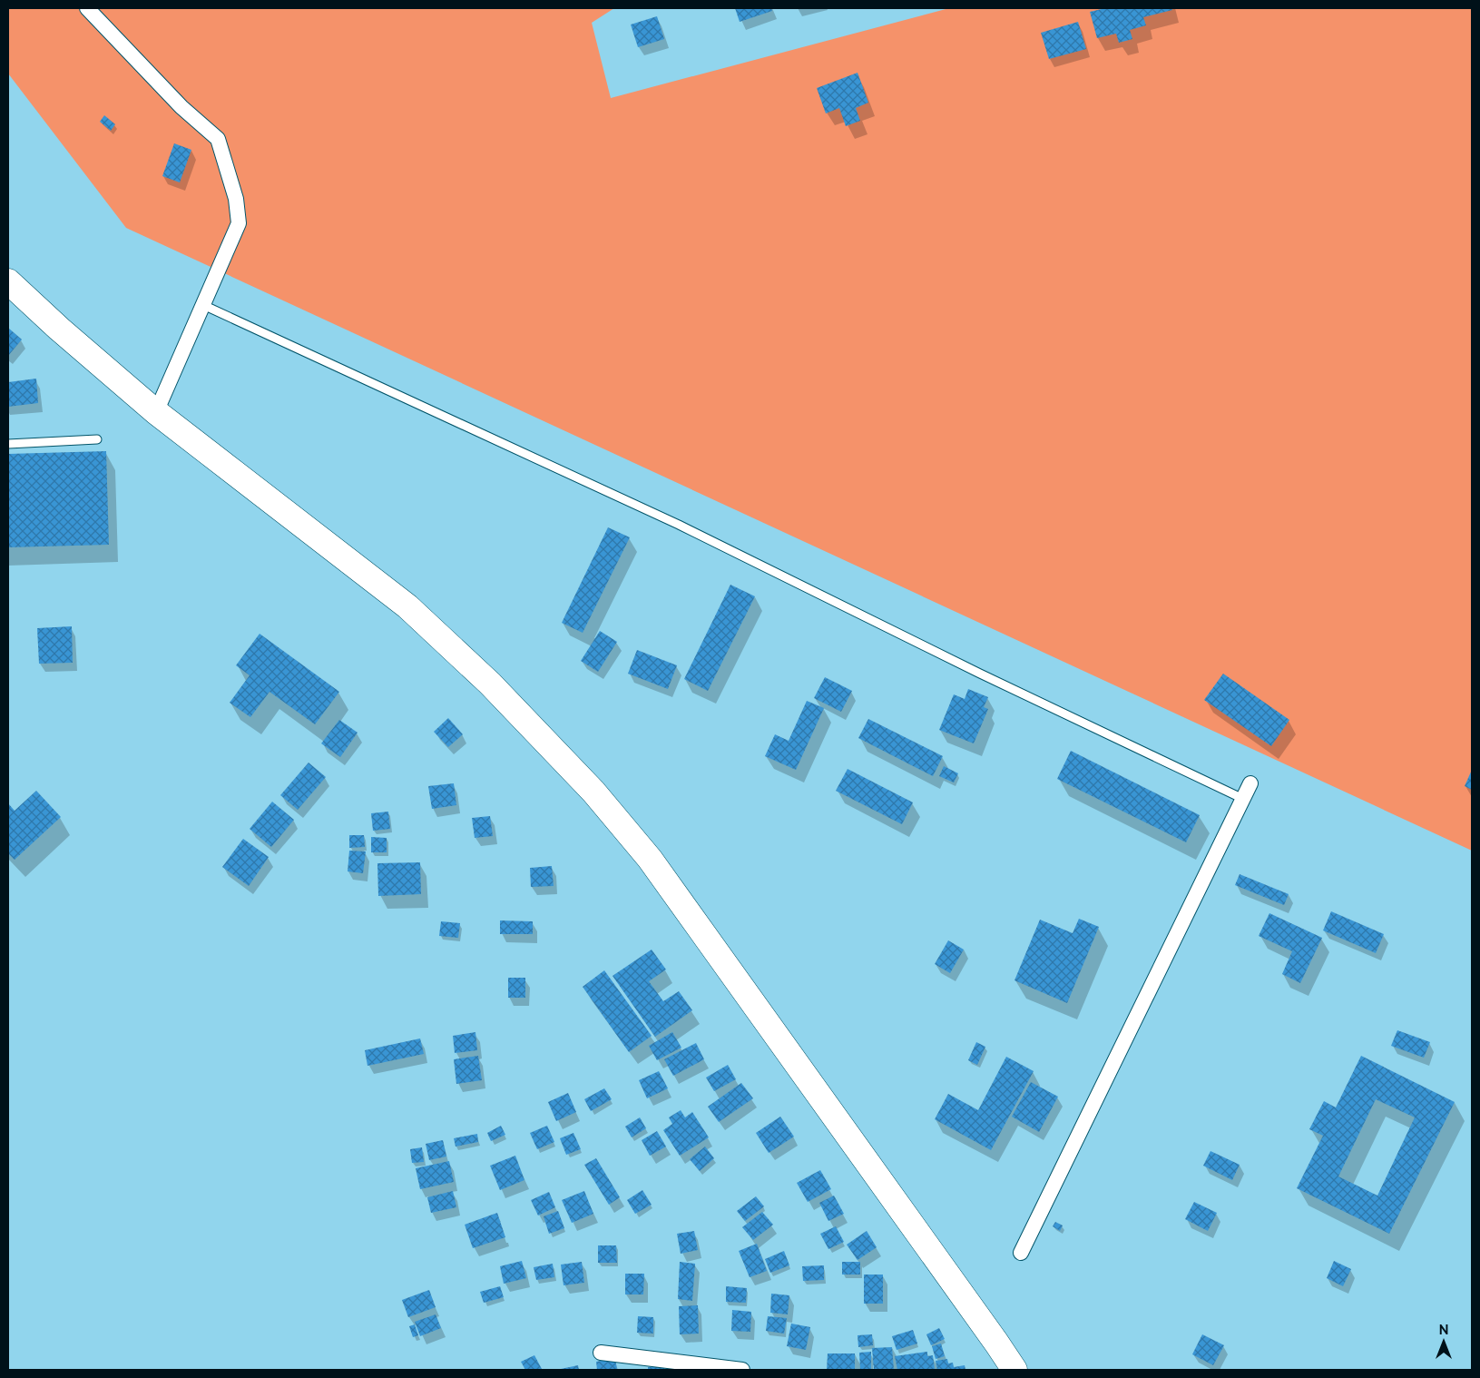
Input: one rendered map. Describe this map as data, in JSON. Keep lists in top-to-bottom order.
{
  "north": "top"
}
